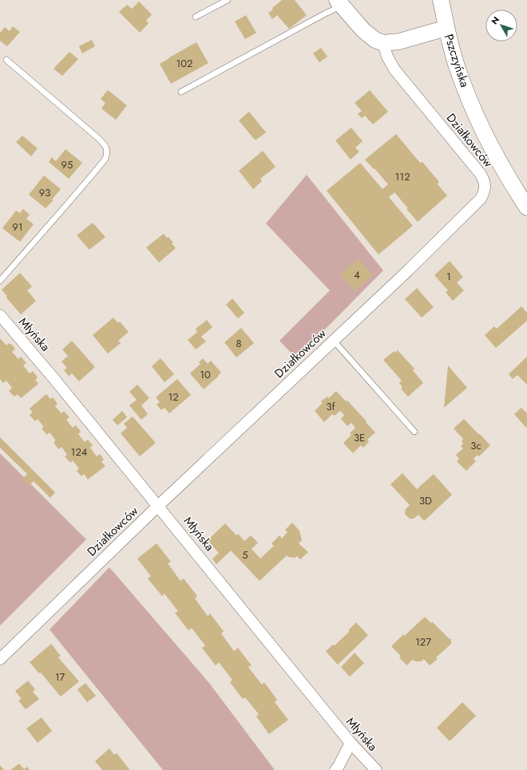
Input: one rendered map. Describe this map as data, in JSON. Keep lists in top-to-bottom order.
{
  "streets": {
    "main road": ["Pszczyńska"],
    "street": ["Działkowców", "Młyńska"]
  },
  "crossings": [
    ["Pszczyńska", "Działkowców"],
    ["Działkowców", "Młyńska"]
  ],
  "house_numbers": [
    "102",
    "95",
    "112",
    "93",
    "91",
    "4",
    "1",
    "8",
    "10",
    "12",
    "3f",
    "3E",
    "3c",
    "124",
    "3D",
    "5",
    "127",
    "17"
  ],
  "north": "top left"
}
